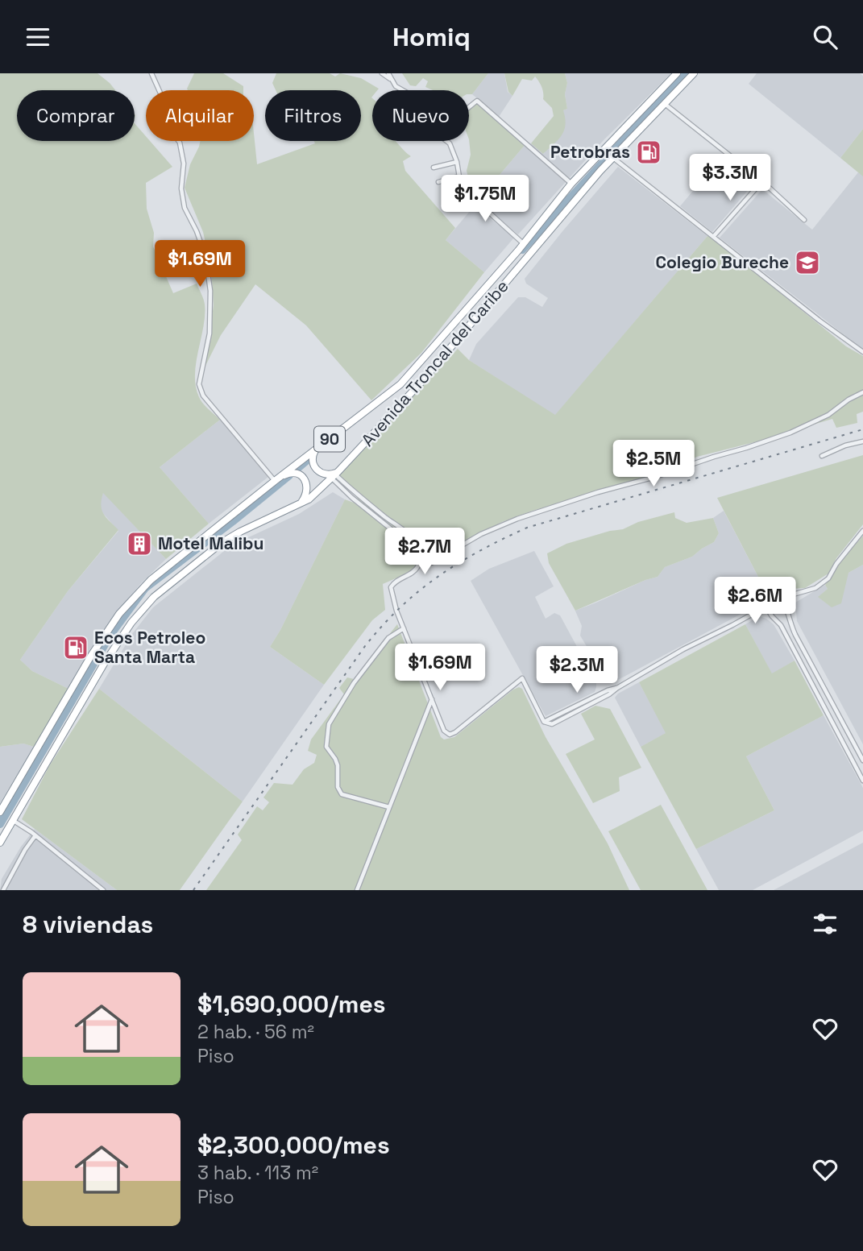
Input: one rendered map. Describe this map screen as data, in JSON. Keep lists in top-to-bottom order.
{
  "streets": {
    "highway": ["Avenida Troncal del Caribe", "90"]
  },
  "places": {
    "fuel station": ["Petrobras", "Ecos Petroleo Santa Marta"],
    "school or university": ["Colegio Bureche"],
    "building": ["Motel Malibu"]
  },
  "page": {
    "header": "Homiq",
    "chip": [
      "Comprar",
      "Alquilar",
      "Filtros",
      "Nuevo"
    ],
    "price": [
      "$3.3M",
      "$1.75M",
      "$1.69M",
      "$2.5M",
      "$2.7M",
      "$2.6M",
      "$1.69M",
      "$2.3M"
    ],
    "heading": "8 viviendas",
    "list": [
      {
        "name": "$1,690,000/mes",
        "note": "2 hab. · 56 m² · Piso"
      },
      {
        "name": "$2,300,000/mes",
        "note": "3 hab. · 113 m² · Piso"
      }
    ]
  }
}
